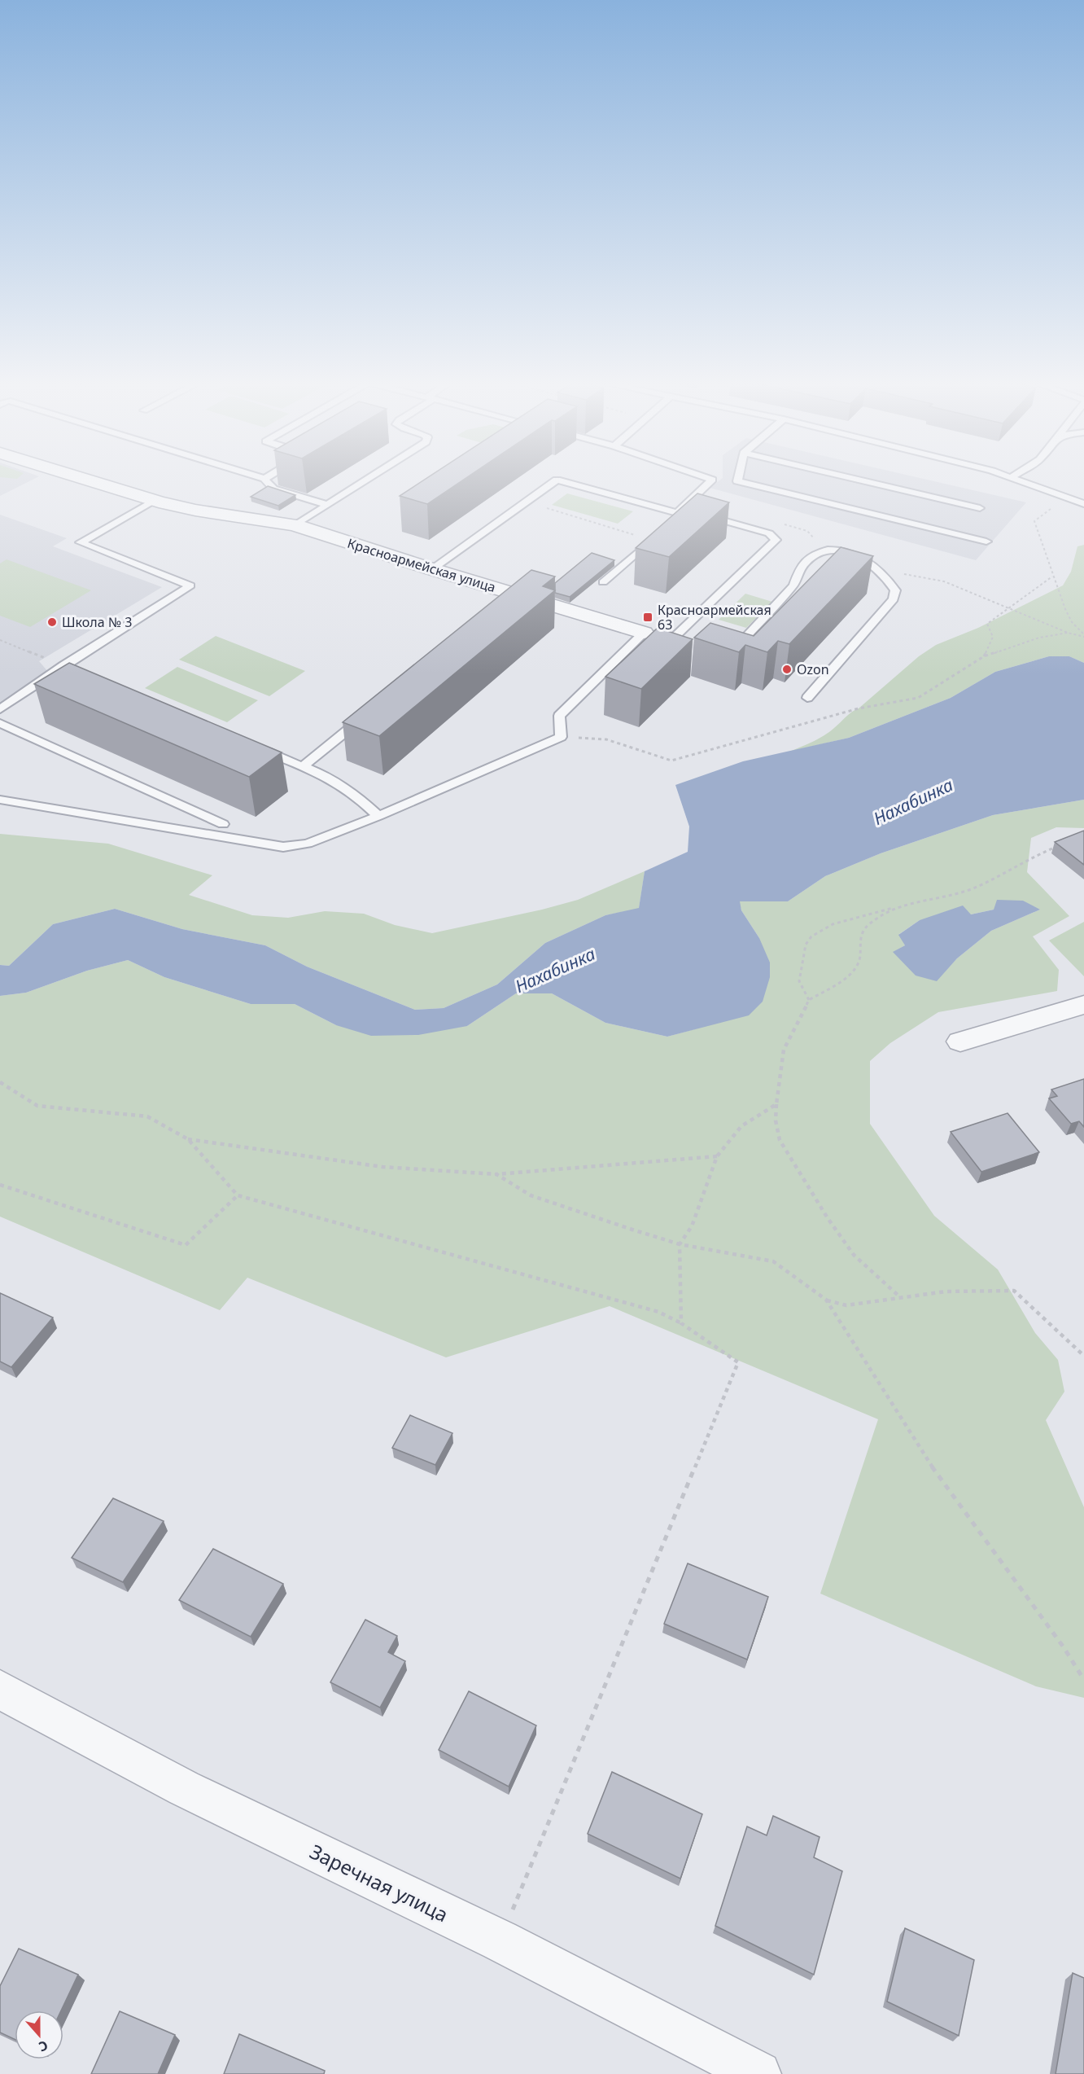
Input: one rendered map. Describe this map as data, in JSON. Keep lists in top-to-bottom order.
{
  "streets": {
    "street": ["Красноармейская улица", "Заречная улица"]
  },
  "water": ["Нахабинка"],
  "places": {
    "transit": ["Красноармейская 63"],
    "other": ["Школа № 3", "Ozon"]
  },
  "north": "bottom"
}
